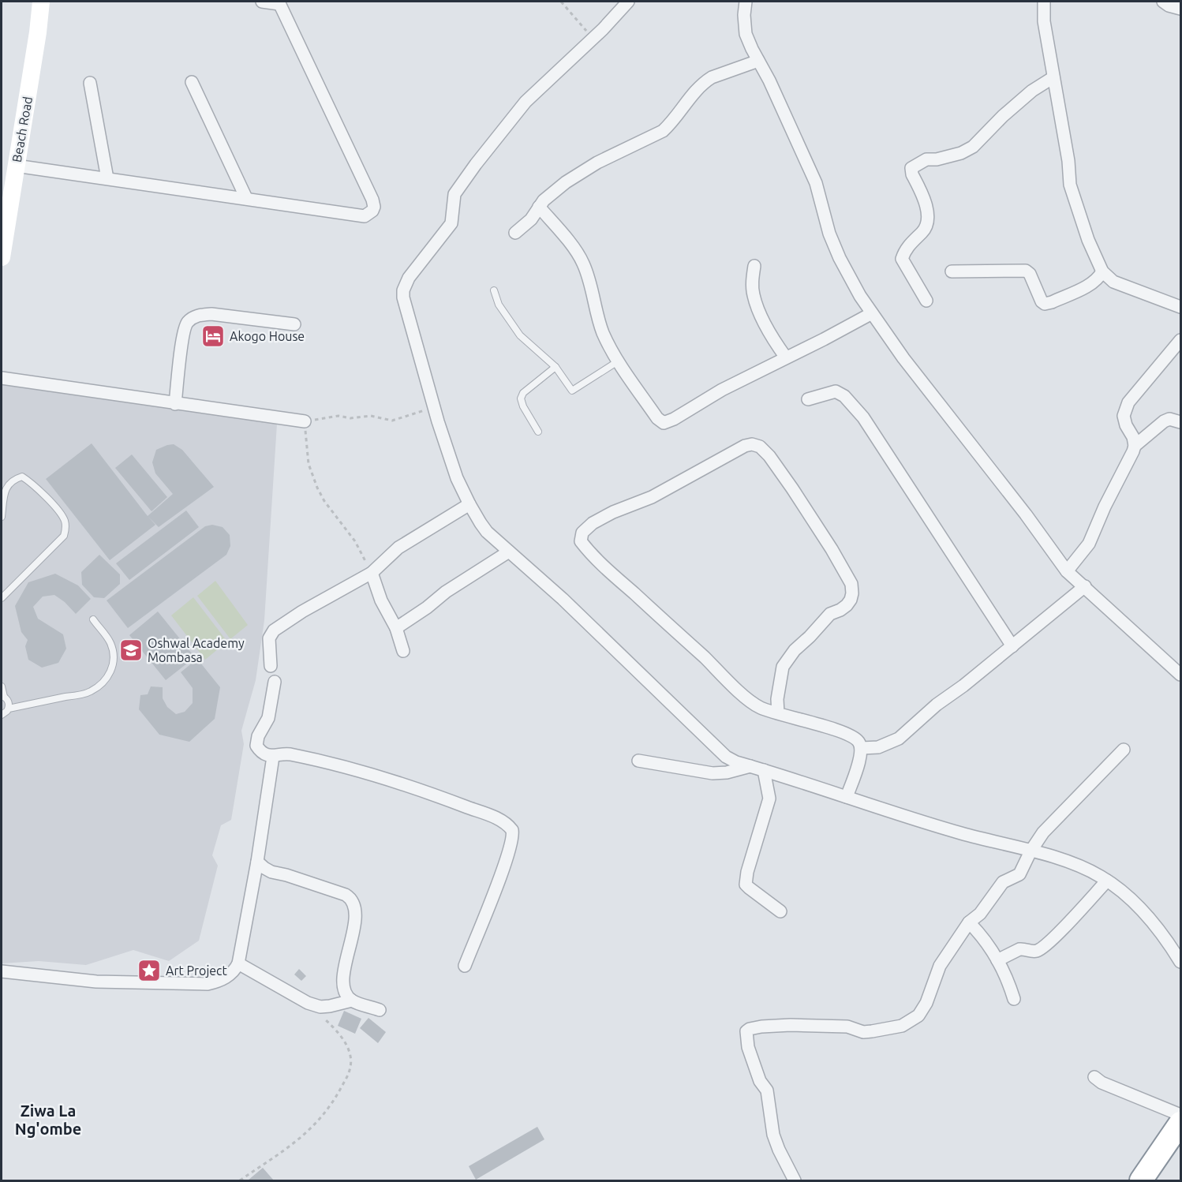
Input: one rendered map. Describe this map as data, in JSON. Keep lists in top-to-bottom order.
{
  "streets": {
    "main road": ["Beach Road"]
  },
  "districts": ["Ziwa La Ng'ombe"],
  "places": {
    "hotel": ["Akogo House"],
    "school or university": ["Oshwal Academy Mombasa"],
    "place": ["Art Project"]
  }
}
